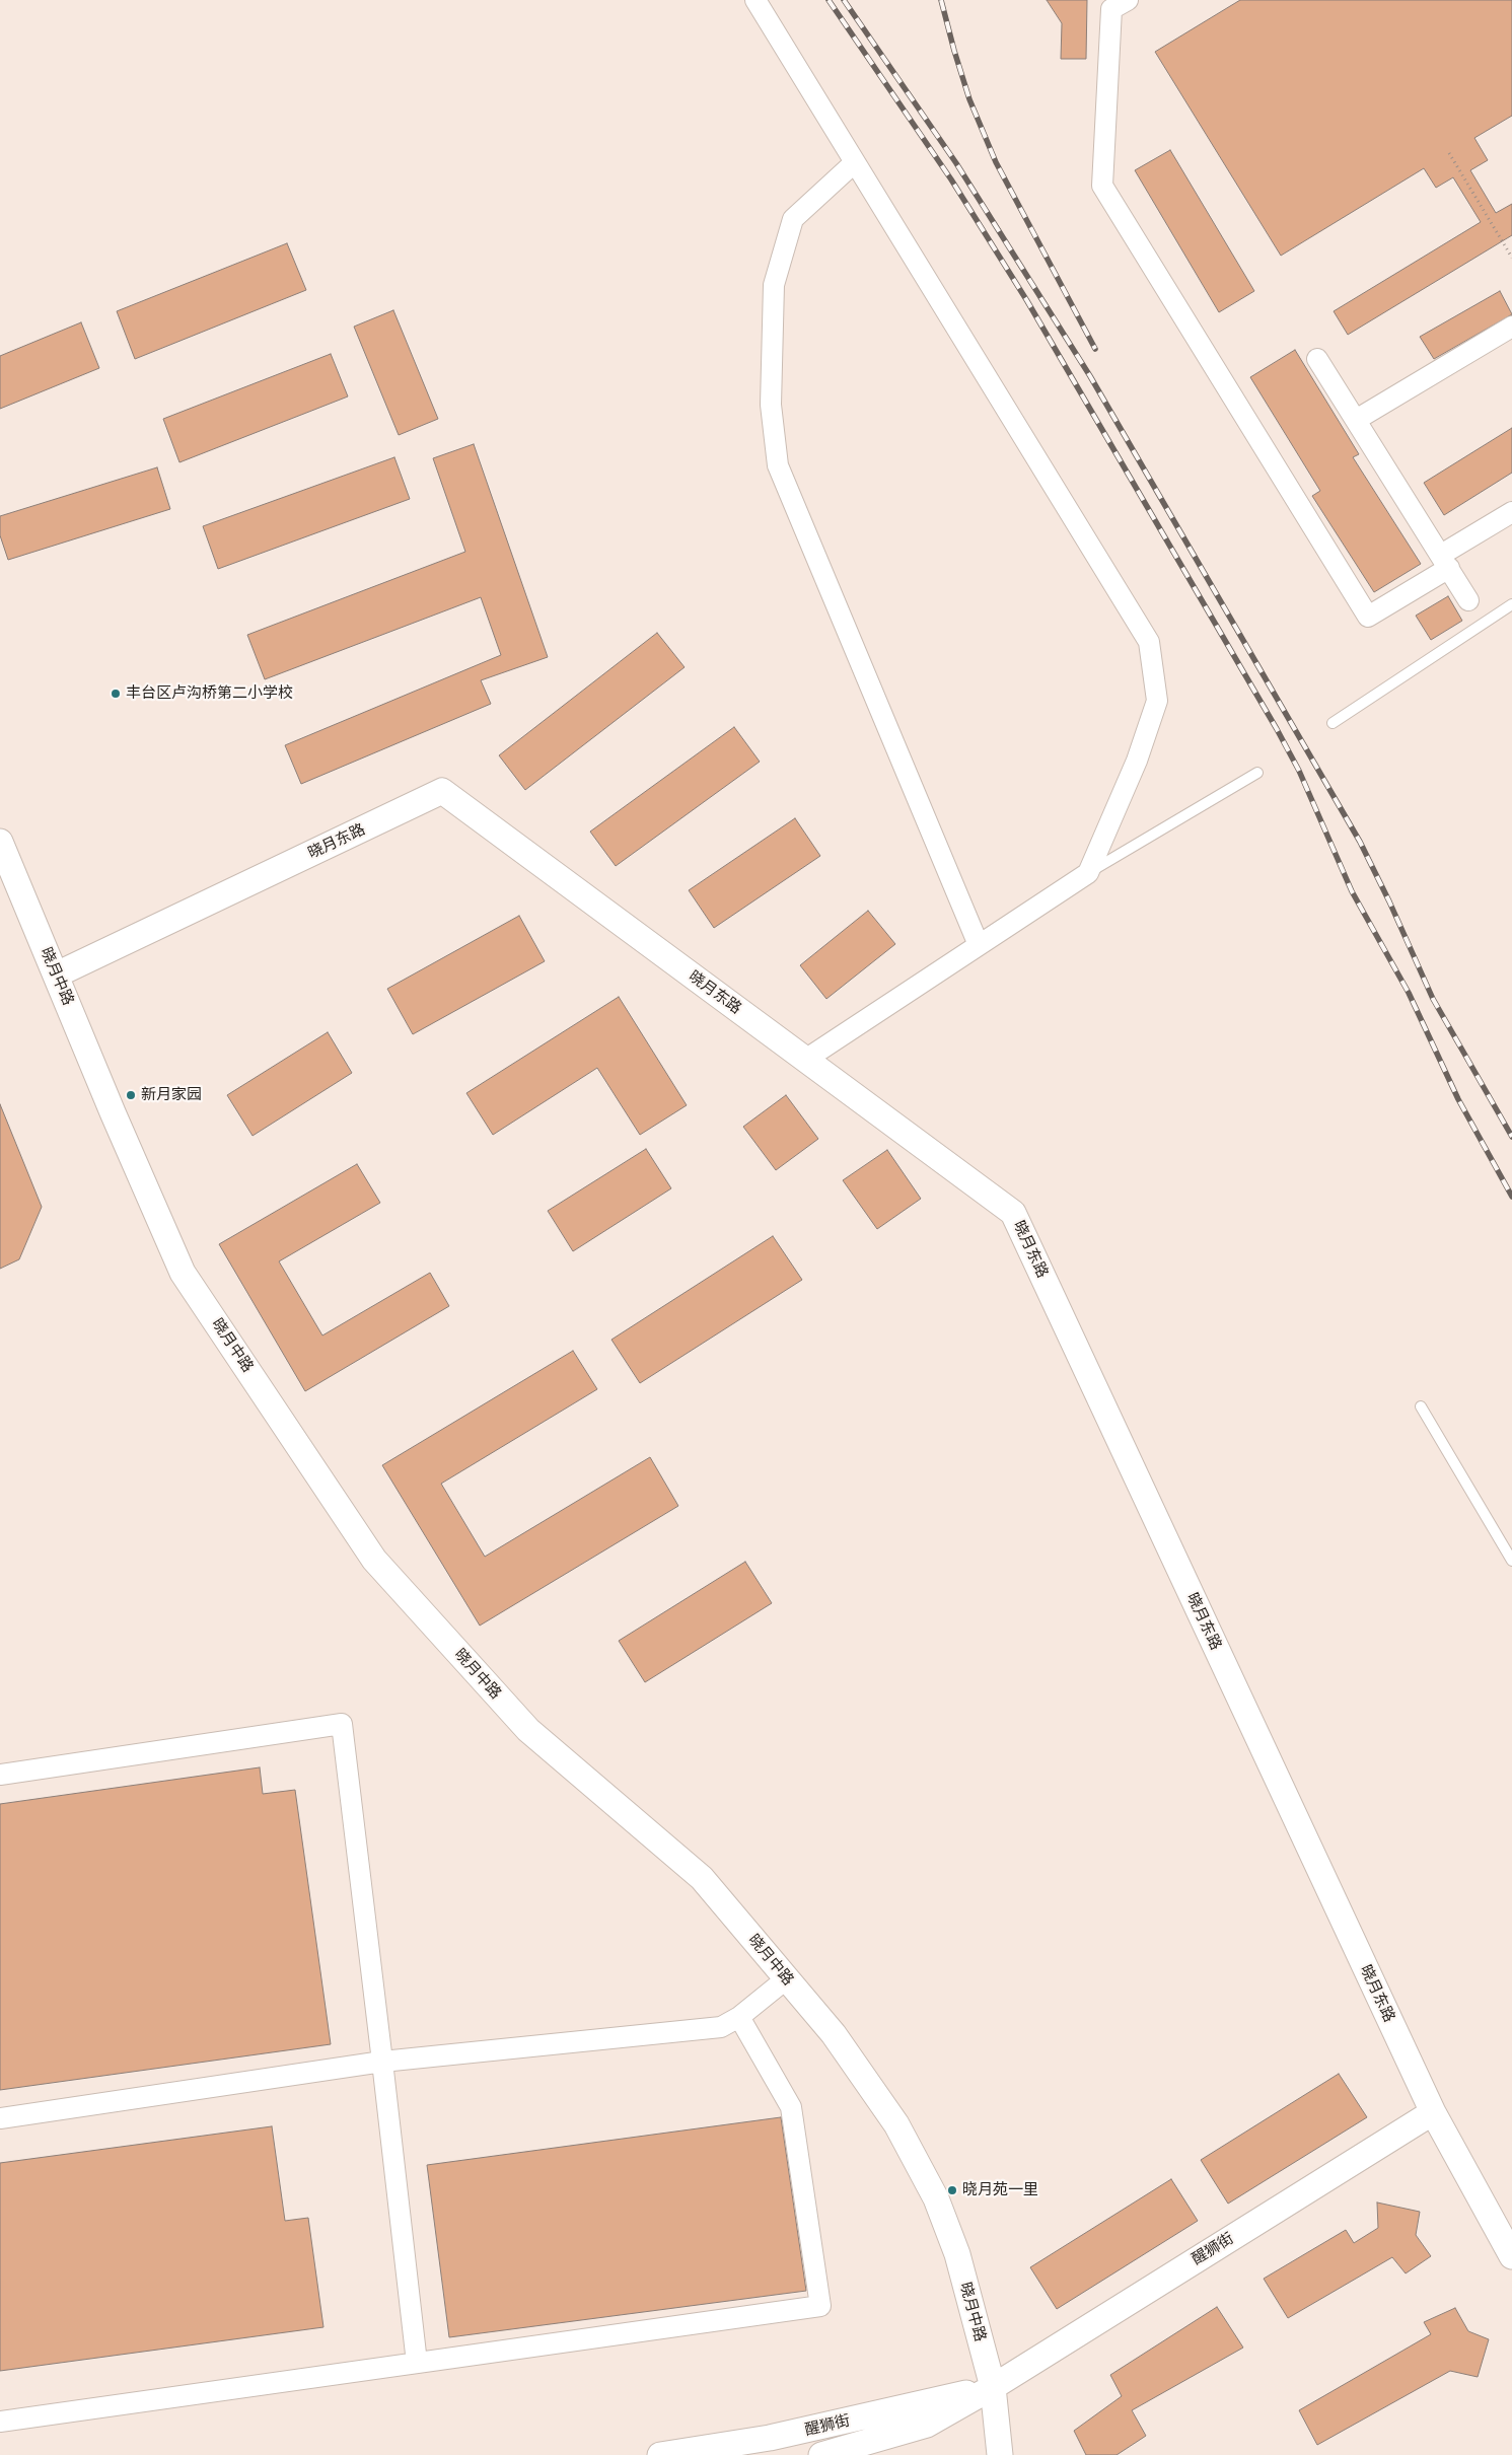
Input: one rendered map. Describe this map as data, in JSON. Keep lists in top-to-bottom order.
{
  "streets": {
    "street": ["晓月东路", "晓月中路", "醒狮街"]
  },
  "crossings": [
    ["晓月东路", "晓月中路"],
    ["晓月东路", "醒狮街"],
    ["晓月中路", "醒狮街"]
  ],
  "places": ["丰台区卢沟桥第二小学校", "新月家园", "晓月苑一里"]
}
